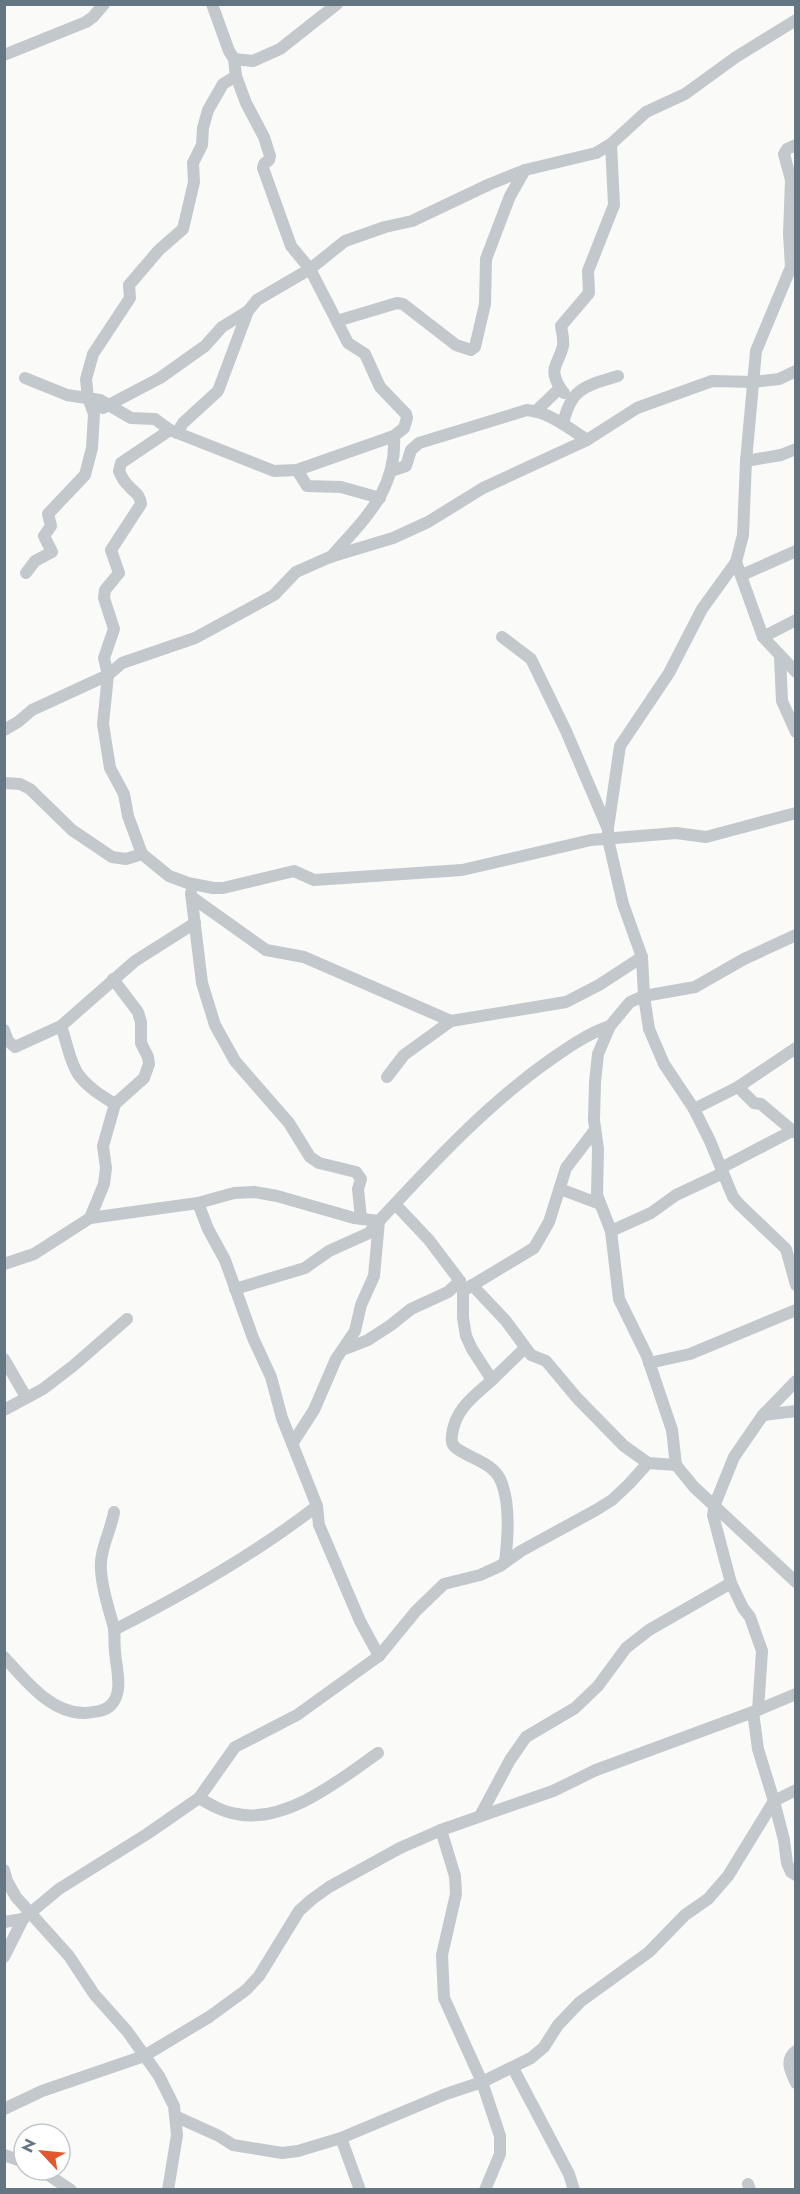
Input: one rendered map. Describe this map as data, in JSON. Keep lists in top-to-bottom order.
{
  "north": "top left"
}
